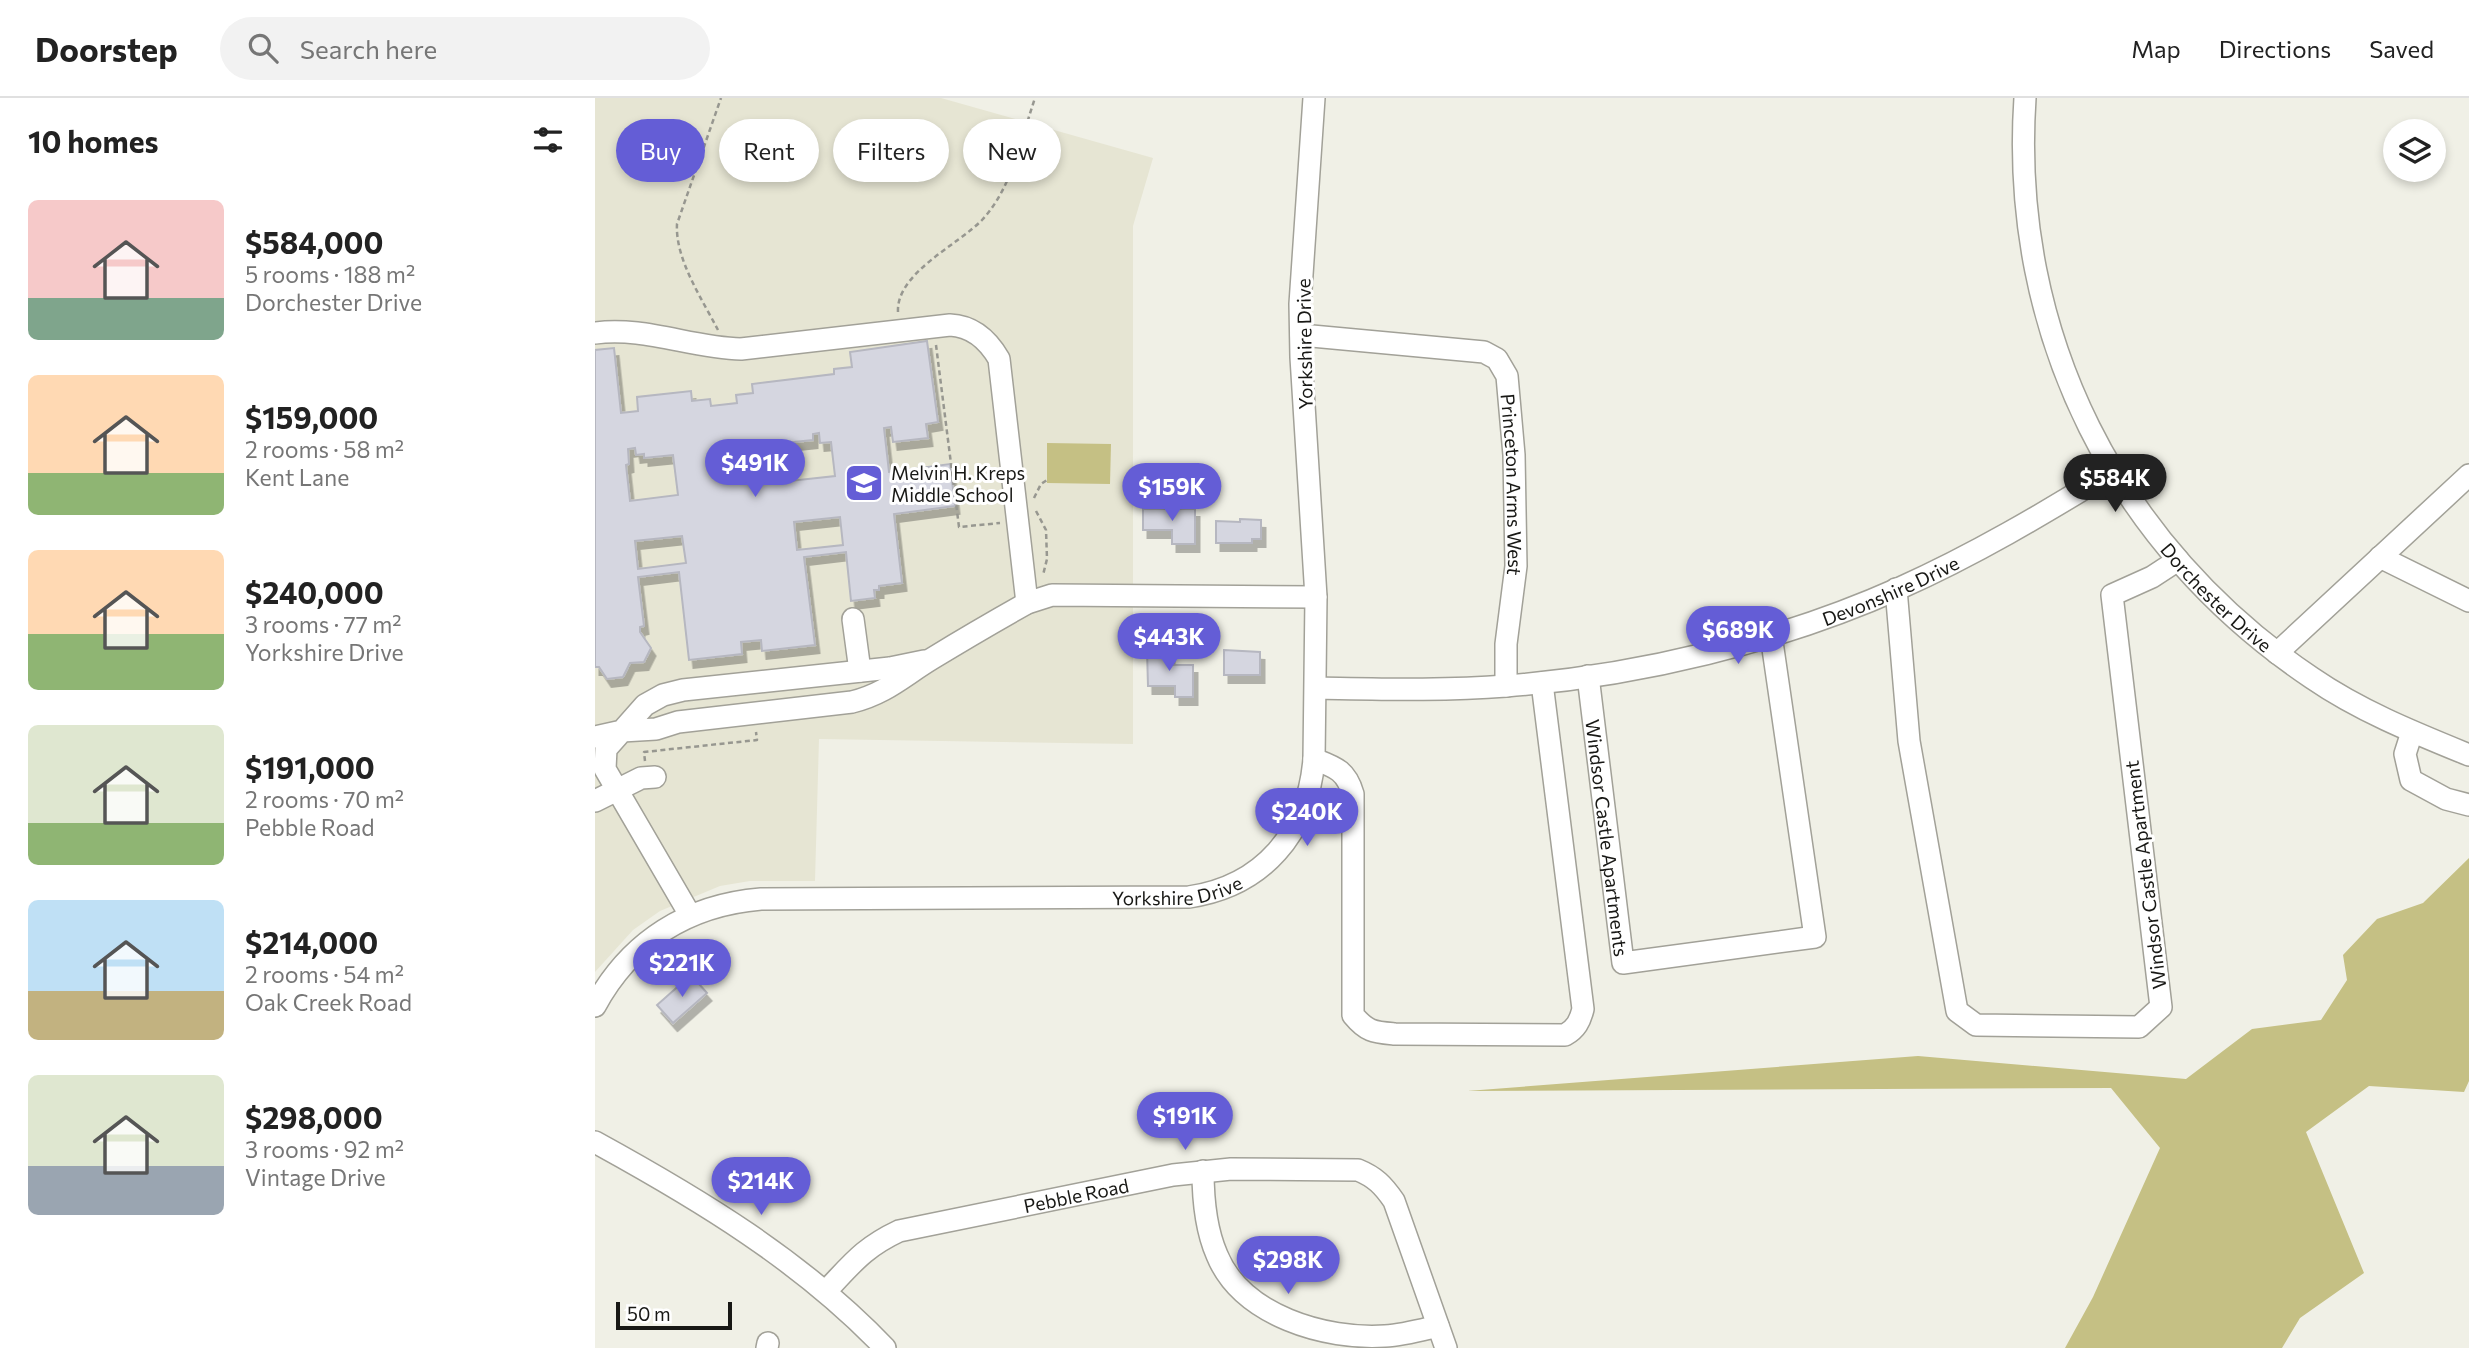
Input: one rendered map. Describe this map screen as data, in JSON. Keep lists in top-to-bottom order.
{
  "streets": {
    "street": [
      "Yorkshire Drive",
      "Princeton Arms West",
      "Devonshire Drive",
      "Dorchester Drive",
      "Windsor Castle Apartments",
      "Windsor Castle Apartment",
      "Pebble Road"
    ]
  },
  "crossings": [
    ["Yorkshire Drive", "Princeton Arms West"],
    ["Yorkshire Drive", "Devonshire Drive"],
    ["Princeton Arms West", "Devonshire Drive"],
    ["Devonshire Drive", "Dorchester Drive"],
    ["Devonshire Drive", "Windsor Castle Apartments"],
    ["Devonshire Drive", "Windsor Castle Apartment"],
    ["Dorchester Drive", "Windsor Castle Apartment"]
  ],
  "places": {
    "school or university": ["Melvin H. Kreps Middle School"]
  },
  "scale_bar": "50 m",
  "page": {
    "header": "Doorstep",
    "search": "Search here",
    "nav": ["Map", "Directions", "Saved"],
    "heading": "10 homes",
    "chip": [
      "Buy",
      "Rent",
      "Filters",
      "New"
    ],
    "list": [
      {
        "name": "$584,000",
        "note": "5 rooms · 188 m² · Dorchester Drive"
      },
      {
        "name": "$159,000",
        "note": "2 rooms · 58 m² · Kent Lane"
      },
      {
        "name": "$240,000",
        "note": "3 rooms · 77 m² · Yorkshire Drive"
      },
      {
        "name": "$191,000",
        "note": "2 rooms · 70 m² · Pebble Road"
      },
      {
        "name": "$214,000",
        "note": "2 rooms · 54 m² · Oak Creek Road"
      },
      {
        "name": "$298,000",
        "note": "3 rooms · 92 m² · Vintage Drive"
      }
    ],
    "price": [
      "$491K",
      "$584K",
      "$159K",
      "$689K",
      "$443K",
      "$240K",
      "$221K",
      "$191K",
      "$214K",
      "$298K"
    ],
    "scale": "50 m"
  }
}
